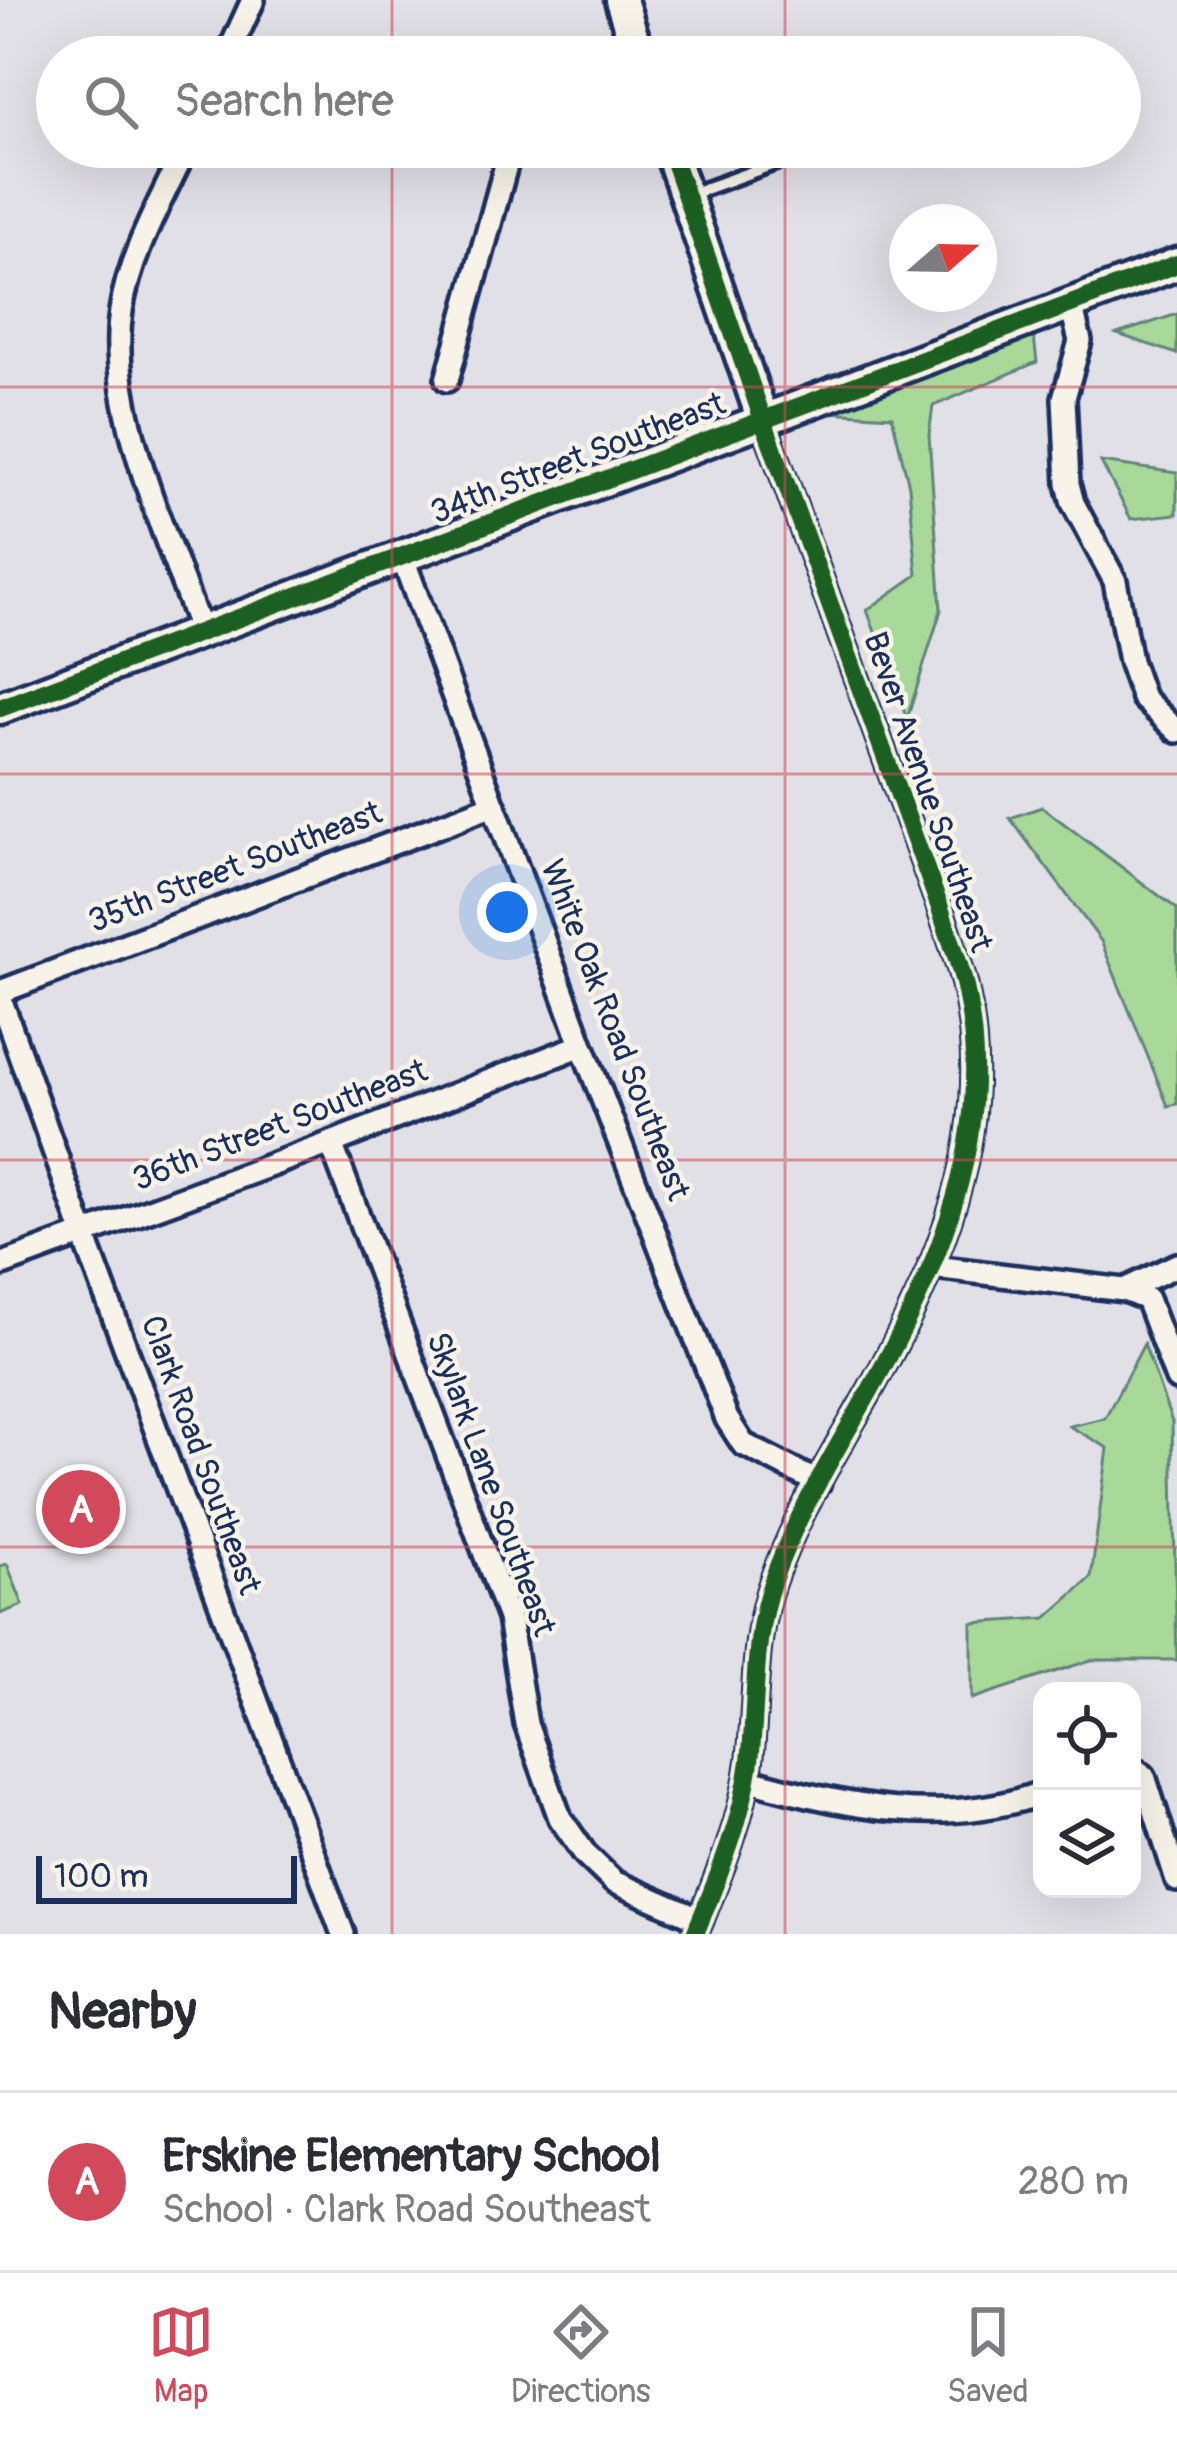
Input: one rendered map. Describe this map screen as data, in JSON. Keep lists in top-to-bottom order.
{
  "streets": {
    "street": [
      "34th Street Southeast",
      "Bever Avenue Southeast",
      "35th Street Southeast",
      "White Oak Road Southeast",
      "36th Street Southeast",
      "Clark Road Southeast",
      "Skylark Lane Southeast"
    ]
  },
  "crossings": [
    ["34th Street Southeast", "Bever Avenue Southeast"],
    ["34th Street Southeast", "White Oak Road Southeast"],
    ["Bever Avenue Southeast", "White Oak Road Southeast"],
    ["Bever Avenue Southeast", "Skylark Lane Southeast"],
    ["35th Street Southeast", "White Oak Road Southeast"],
    ["35th Street Southeast", "Clark Road Southeast"],
    ["White Oak Road Southeast", "36th Street Southeast"],
    ["36th Street Southeast", "Clark Road Southeast"],
    ["36th Street Southeast", "Skylark Lane Southeast"]
  ],
  "scale_bar": "100 m",
  "north": "right",
  "page": {
    "search": "Search here",
    "pins": "A",
    "scale": "100 m",
    "heading": "Nearby",
    "list": [
      {
        "mark": "A",
        "name": "Erskine Elementary School",
        "note": "School · Clark Road Southeast",
        "value": "280 m"
      }
    ],
    "nav": ["Map", "Directions", "Saved"]
  }
}
